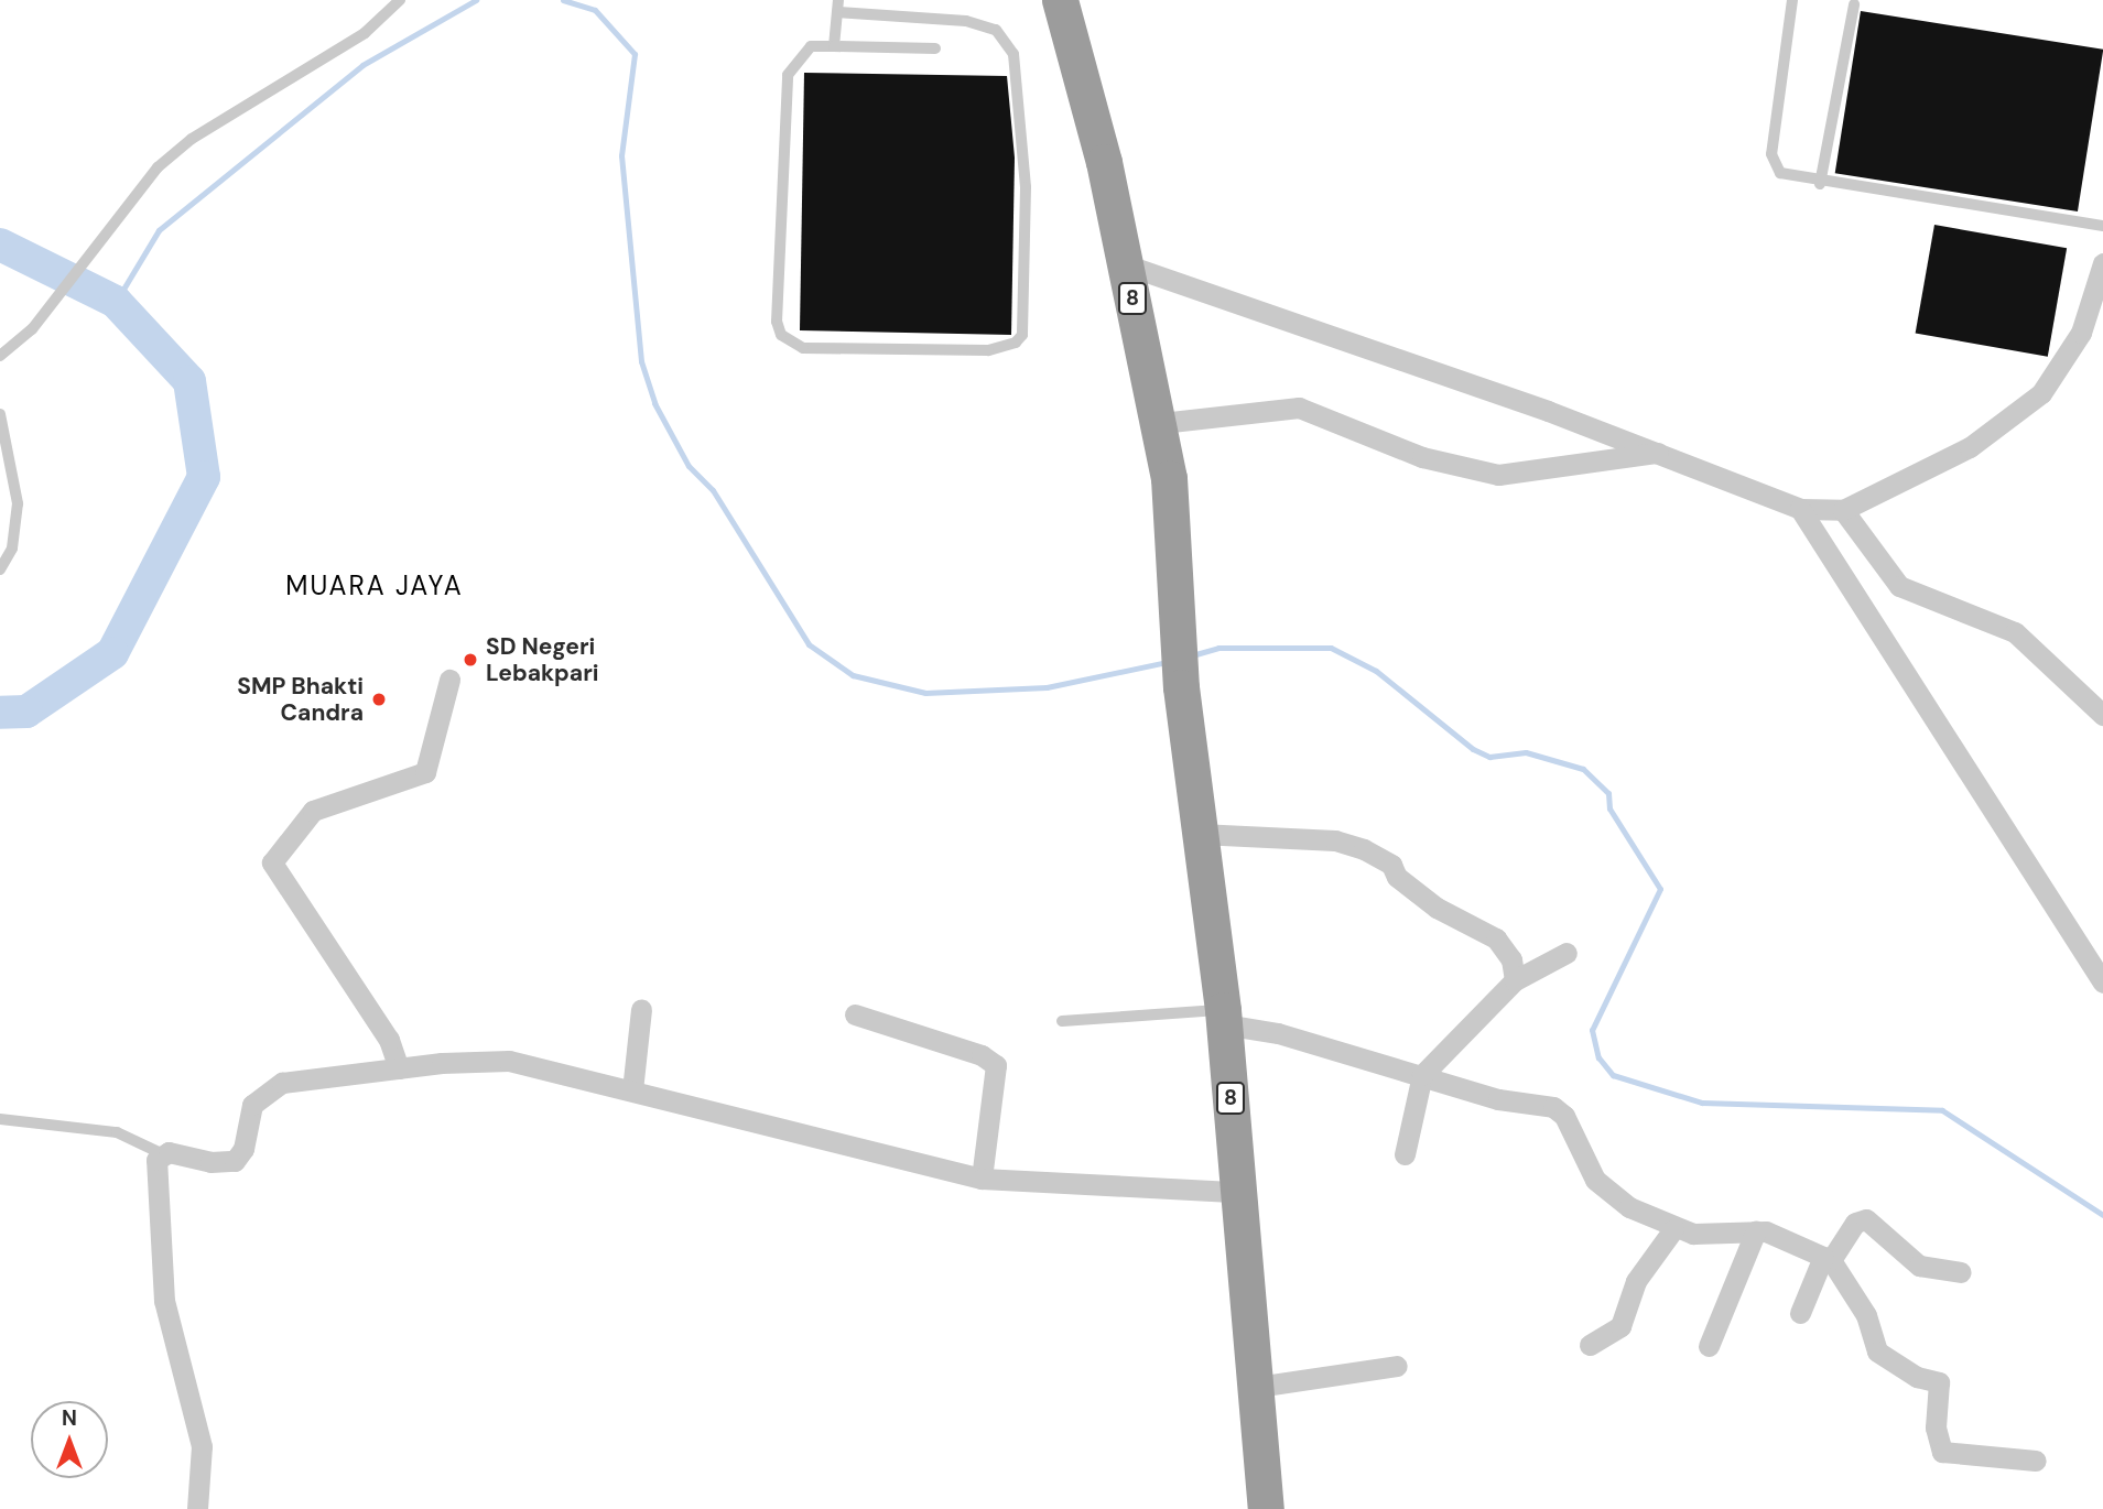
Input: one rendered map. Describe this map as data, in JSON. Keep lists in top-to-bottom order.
{
  "streets": {
    "highway": ["8"]
  },
  "districts": ["MUARA JAYA"],
  "places": ["SD Negeri Lebakpari", "SMP Bhakti Candra"],
  "north": "top"
}
